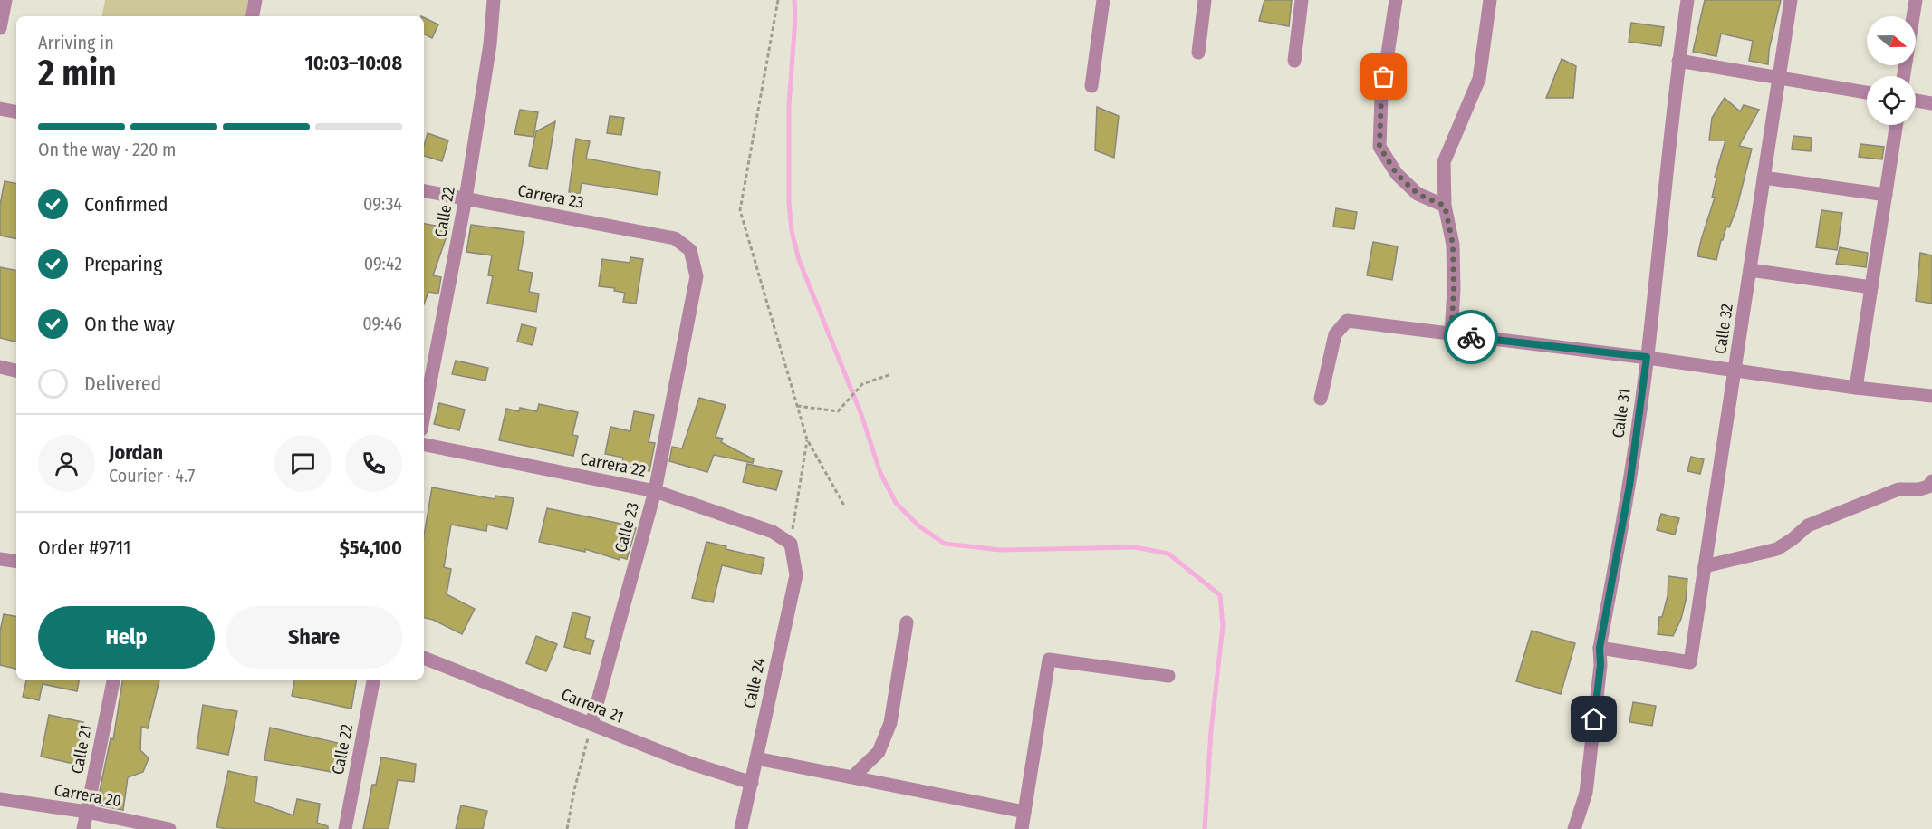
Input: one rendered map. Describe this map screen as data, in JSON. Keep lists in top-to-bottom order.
{
  "streets": {
    "street": [
      "Carrera 23",
      "Calle 22",
      "Calle 32",
      "Calle 31",
      "Carrera 22",
      "Calle 23",
      "Calle 24",
      "Carrera 21",
      "Calle 21",
      "Carrera 20"
    ]
  },
  "crossings": [
    ["Carrera 23", "Calle 22"],
    ["Carrera 23", "Calle 23"],
    ["Calle 32", "Calle 31"],
    ["Carrera 22", "Calle 23"],
    ["Carrera 22", "Calle 24"],
    ["Calle 23", "Carrera 21"],
    ["Calle 24", "Carrera 21"],
    ["Calle 21", "Carrera 20"]
  ],
  "north": "right",
  "page": {
    "heading": ["2 min", "Arriving in", "10:03–10:08"],
    "panel": [
      "Jordan",
      "Courier · 4.7",
      "Order #9711",
      "$54,100"
    ],
    "bar": "On the way · 220 m",
    "list": [
      ["Confirmed", "09:34"],
      ["Preparing", "09:42"],
      ["On the way", "09:46"],
      "Delivered"
    ],
    "buttons": ["Help", "Share"]
  }
}
